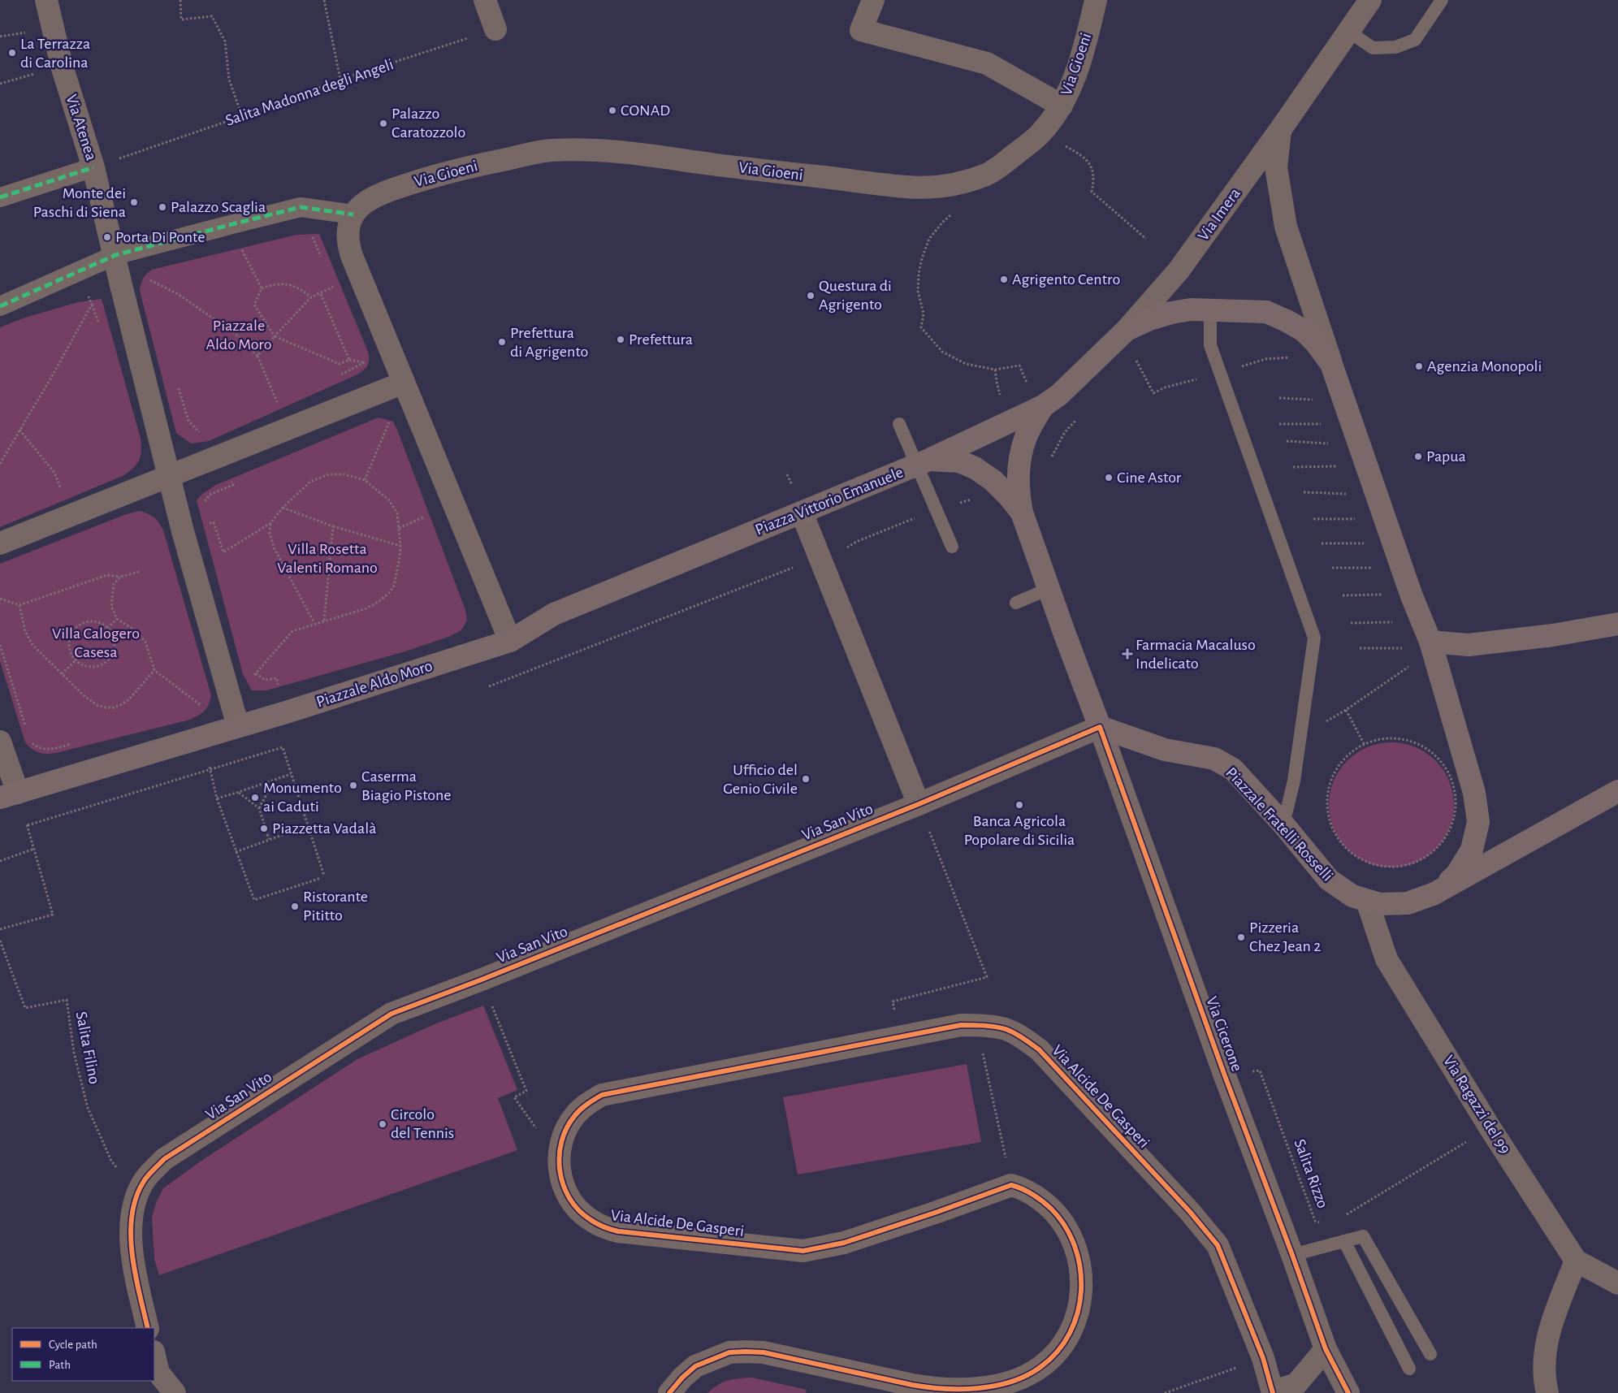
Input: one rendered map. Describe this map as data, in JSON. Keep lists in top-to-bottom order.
{
  "streets": {
    "main road": [
      "Via Imera",
      "Piazza Vittorio Emanuele",
      "Piazzale Aldo Moro",
      "Piazzale Fratelli Rosselli",
      "Via Cicerone"
    ],
    "street": [
      "Via Gioeni",
      "Via Atenea",
      "Via San Vito",
      "Via Alcide De Gasperi",
      "Via Ragazzi del 99"
    ],
    "path": ["Salita Madonna degli Angeli", "Salita Filino", "Salita Rizzo"]
  },
  "crossings": [
    ["Salita Madonna degli Angeli", "Via Atenea"],
    ["Via Imera", "Piazza Vittorio Emanuele"],
    ["Piazza Vittorio Emanuele", "Piazzale Aldo Moro"],
    ["Piazza Vittorio Emanuele", "Via Cicerone"],
    ["Via San Vito", "Piazzale Fratelli Rosselli"],
    ["Via San Vito", "Via Cicerone"],
    ["Piazzale Fratelli Rosselli", "Via Cicerone"],
    ["Piazzale Fratelli Rosselli", "Via Ragazzi del 99"],
    ["Via Cicerone", "Salita Rizzo"],
    ["Via Ragazzi del 99", "Salita Rizzo"]
  ],
  "parks": ["Piazzale Aldo Moro", "Villa Rosetta Valenti Romano", "Villa Calogero Casesa"],
  "places": {
    "other": [
      "La Terrazza di Carolina",
      "CONAD",
      "Palazzo Caratozzolo",
      "Monte dei Paschi di Siena",
      "Palazzo Scaglia",
      "Porta Di Ponte",
      "Agrigento Centro",
      "Questura di Agrigento",
      "Prefettura",
      "Prefettura di Agrigento",
      "Agenzia Monopoli",
      "Papua",
      "Cine Astor",
      "Ufficio del Genio Civile",
      "Caserma Biagio Pistone",
      "Monumento ai Caduti",
      "Banca Agricola Popolare di Sicilia",
      "Piazzetta Vadalà",
      "Ristorante Pititto",
      "Pizzeria Chez Jean 2",
      "Circolo del Tennis"
    ],
    "health": ["Farmacia Macaluso Indelicato"]
  },
  "legend": ["Cycle path", "Path"]
}
